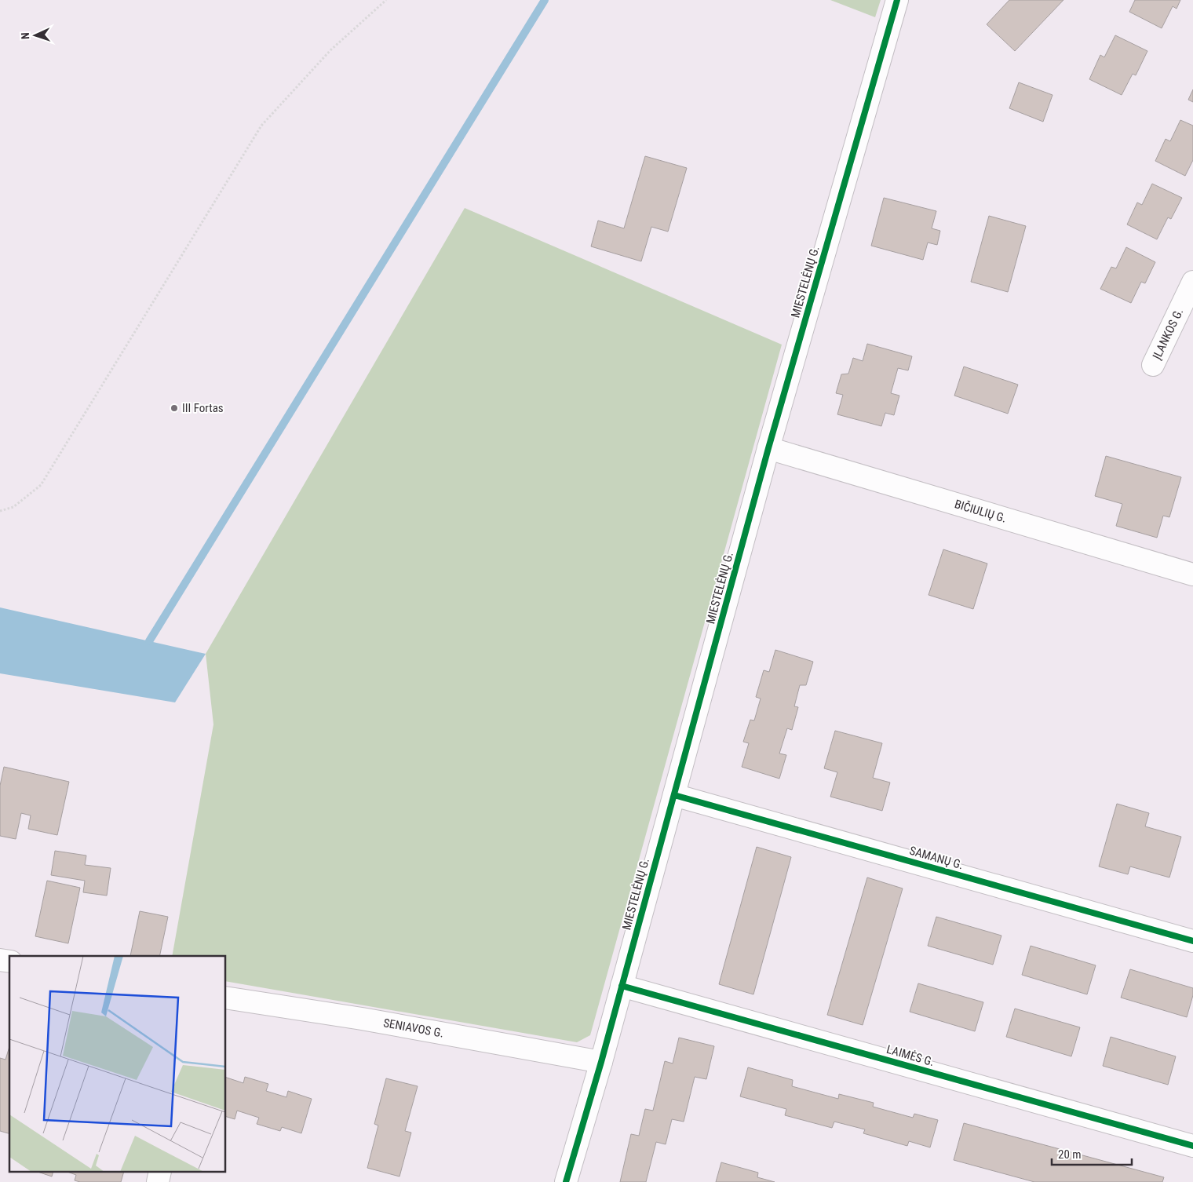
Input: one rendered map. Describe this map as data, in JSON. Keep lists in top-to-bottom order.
{
  "streets": {
    "street": [
      "MIESTELĖNŲ G.",
      "ĮLANKOS G.",
      "BIČIULIŲ G.",
      "SAMANŲ G.",
      "SENIAVOS G.",
      "LAIMĖS G."
    ]
  },
  "crossings": [
    ["MIESTELĖNŲ G.", "BIČIULIŲ G."],
    ["MIESTELĖNŲ G.", "SAMANŲ G."],
    ["MIESTELĖNŲ G.", "SENIAVOS G."],
    ["MIESTELĖNŲ G.", "LAIMĖS G."]
  ],
  "places": ["III Fortas"],
  "scale_bar": "20 m",
  "north": "left"
}
